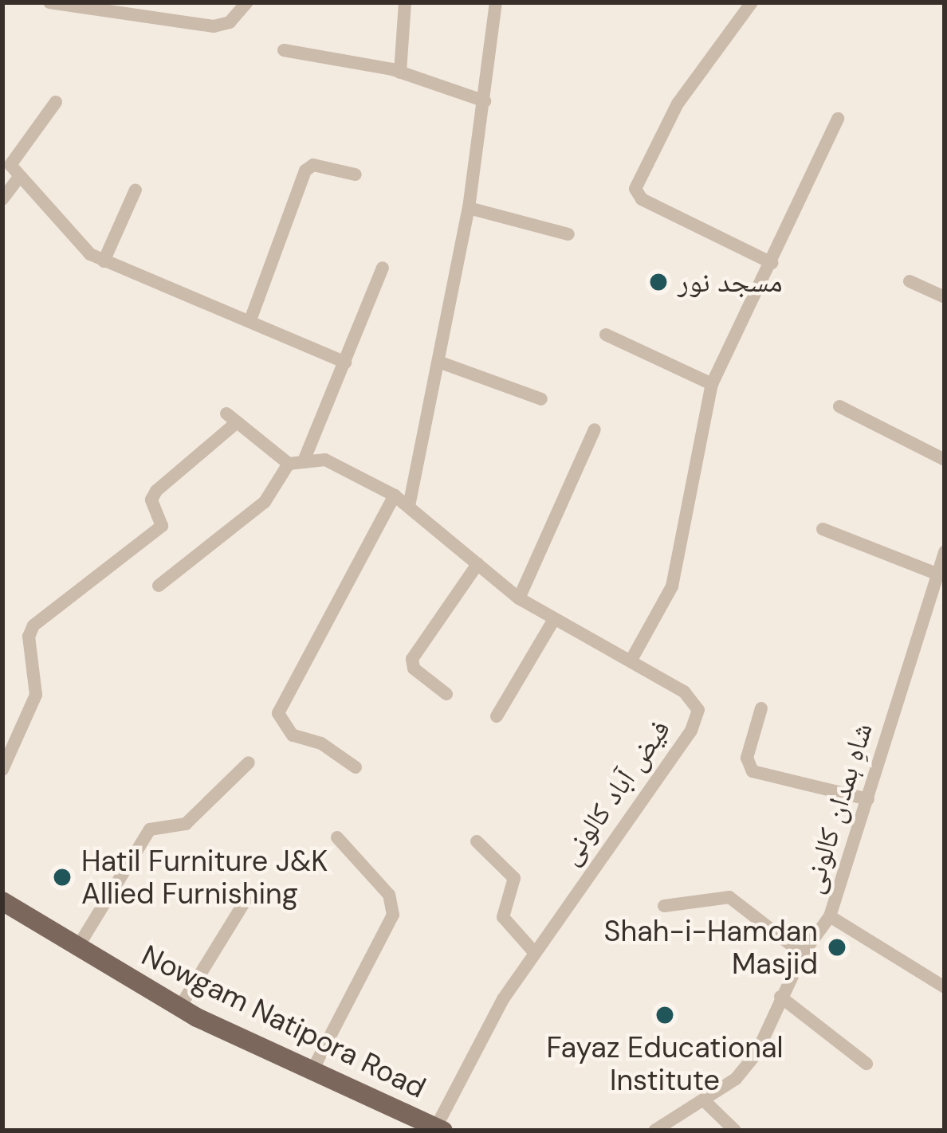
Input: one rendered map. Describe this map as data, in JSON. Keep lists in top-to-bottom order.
{
  "streets": {
    "main road": ["Nowgam Natipora Road"],
    "street": ["فیض آباد کالونی", "شاہِ ہمدان کالونی"]
  },
  "crossings": [
    ["فیض آباد کالونی", "Nowgam Natipora Road"]
  ],
  "places": [
    "مسجد نور",
    "Hatil Furniture J&K Allied Furnishing",
    "Shah-i-Hamdan Masjid",
    "Fayaz Educational Institute"
  ]
}
